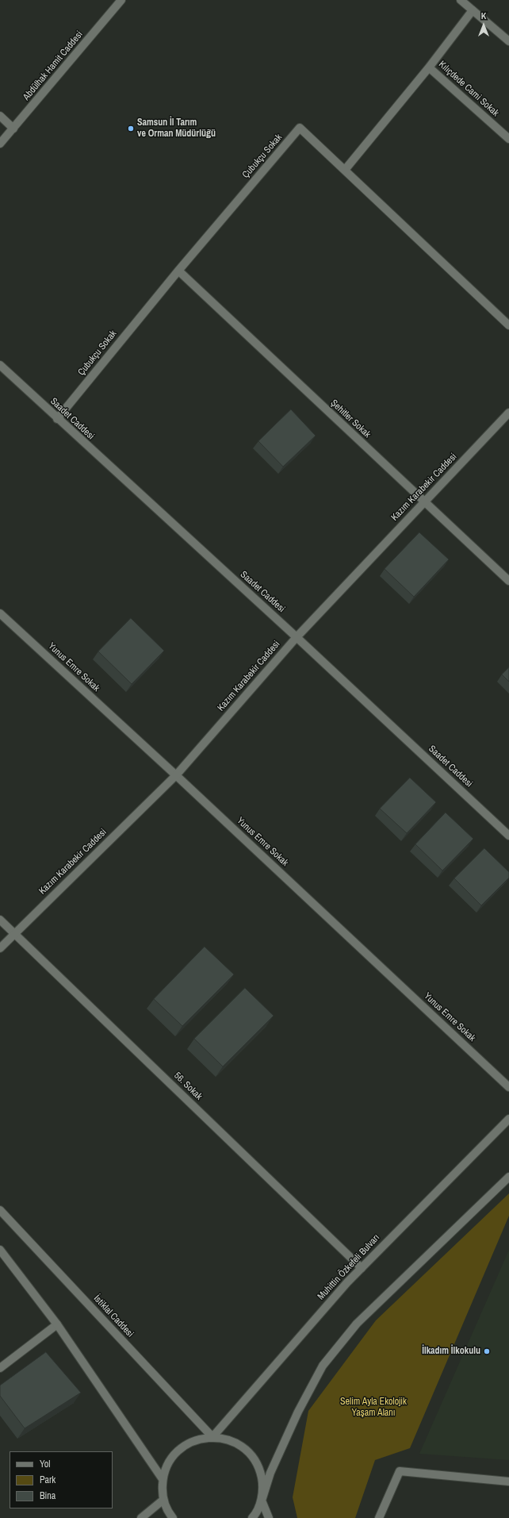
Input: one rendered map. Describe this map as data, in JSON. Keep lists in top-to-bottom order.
{
  "streets": {
    "main road": [
      "Abdülhak Hamit Caddesi",
      "Kılıçdede Cami Sokak",
      "Çubukçu Sokak",
      "Saadet Caddesi",
      "Şehitler Sokak",
      "Kazım Karabekir Caddesi",
      "Yunus Emre Sokak",
      "56. Sokak",
      "Muhittin Özkefeli Bulvarı",
      "İstiklal Caddesi"
    ]
  },
  "crossings": [
    ["Çubukçu Sokak", "Saadet Caddesi"],
    ["Çubukçu Sokak", "Şehitler Sokak"],
    ["Saadet Caddesi", "Kazım Karabekir Caddesi"],
    ["Şehitler Sokak", "Kazım Karabekir Caddesi"],
    ["Kazım Karabekir Caddesi", "Yunus Emre Sokak"],
    ["Kazım Karabekir Caddesi", "56. Sokak"],
    ["56. Sokak", "Muhittin Özkefeli Bulvarı"],
    ["Muhittin Özkefeli Bulvarı", "İstiklal Caddesi"]
  ],
  "parks": ["Selim Ayla Ekolojik Yaşam Alanı"],
  "places": ["Samsun İl Tarım ve Orman Müdürlüğü", "İlkadım İlkokulu"],
  "legend": ["Yol", "Park", "Bina"],
  "north": "top"
}
